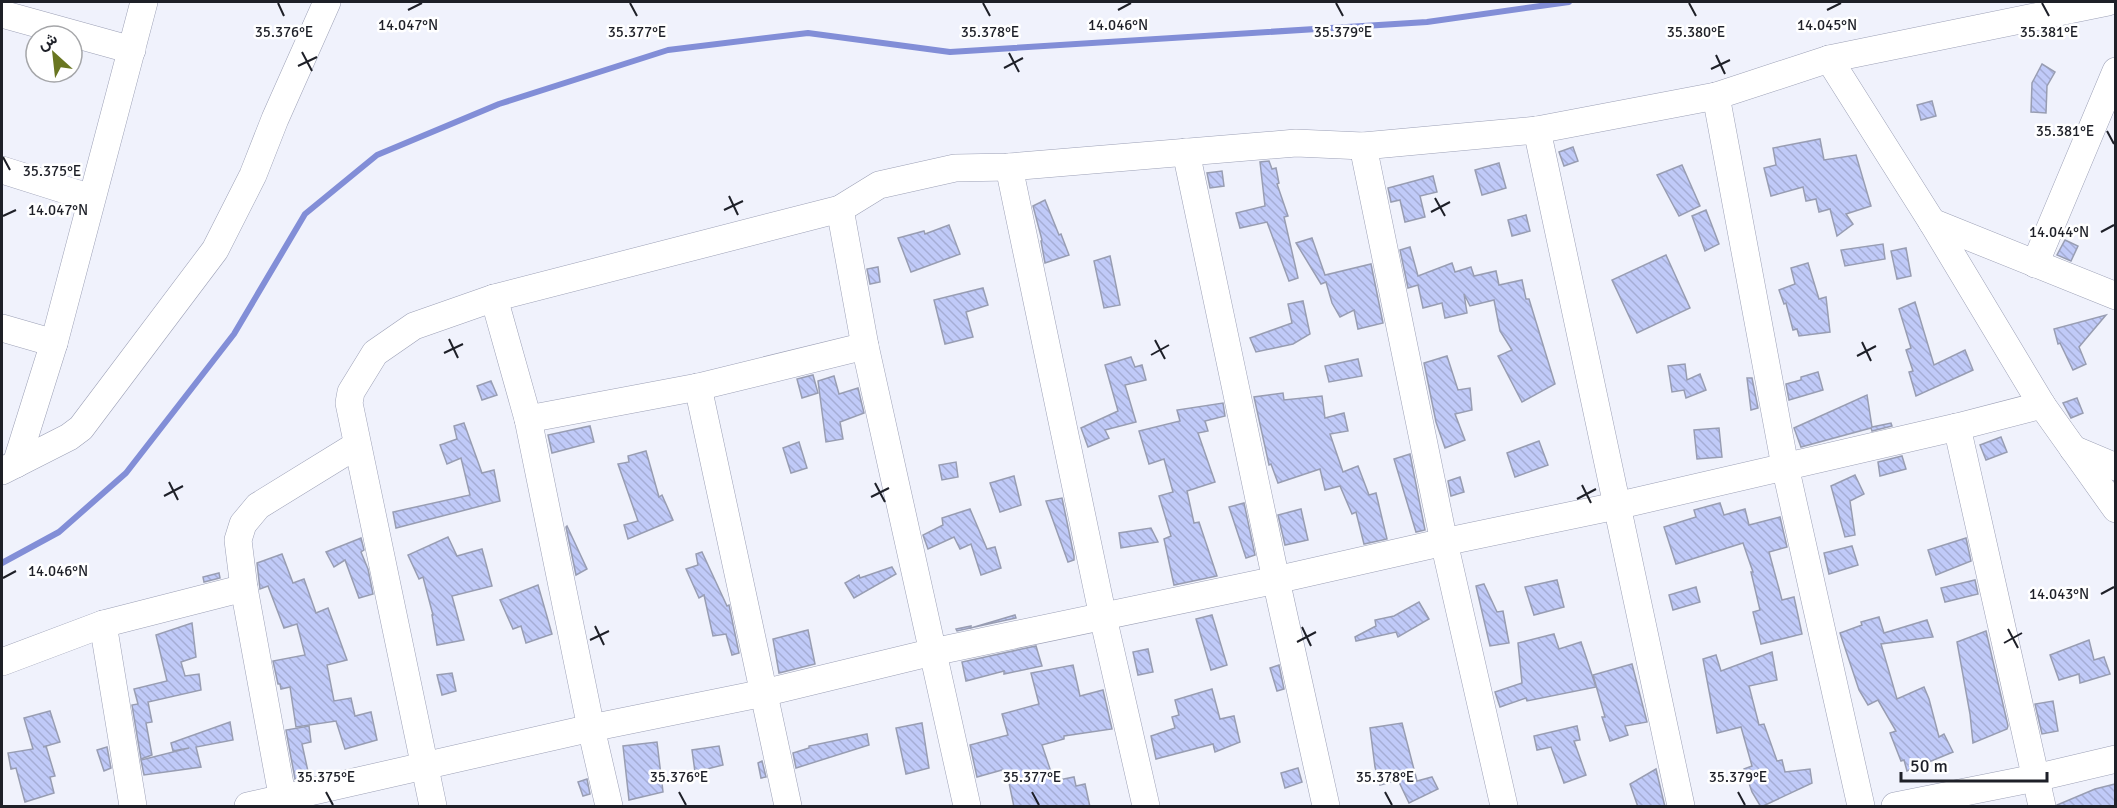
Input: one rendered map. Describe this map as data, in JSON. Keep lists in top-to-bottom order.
{
  "scale_bar": "50 m",
  "north": "top left",
  "coordinates": [
    "14.047°N",
    "14.045°N",
    "14.046°N",
    "35.376°E",
    "35.377°E",
    "35.378°E",
    "35.379°E",
    "35.380°E",
    "35.381°E",
    "35.375°E",
    "14.044°N",
    "14.043°N"
  ]
}
